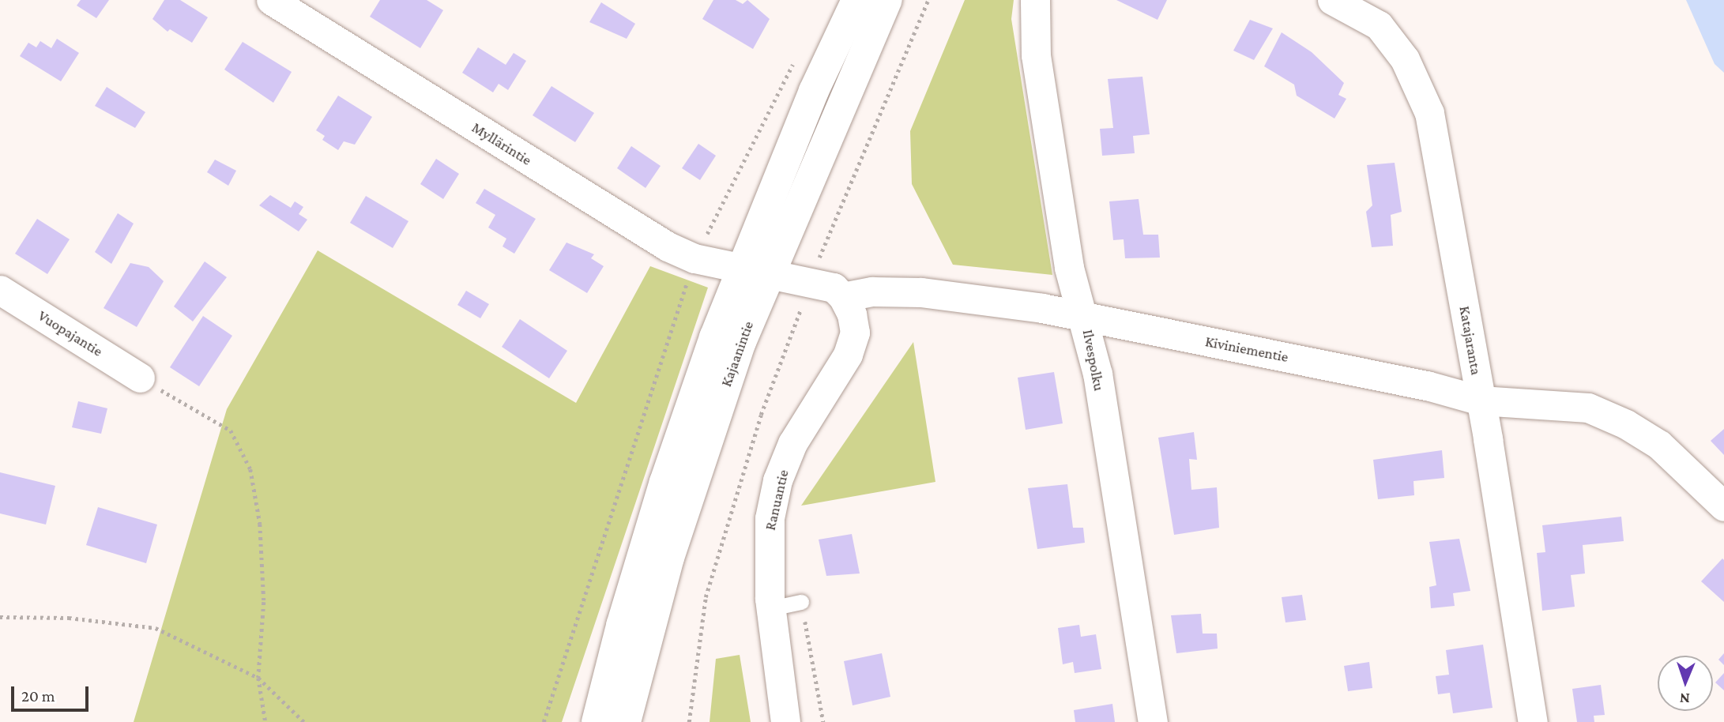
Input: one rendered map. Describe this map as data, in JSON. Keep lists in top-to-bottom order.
{
  "streets": {
    "main road": ["Kajaanintie"],
    "street": [
      "Myllärintie",
      "Vuopajantie",
      "Katajaranta",
      "Kiviniementie",
      "Ilvespolku",
      "Ranuantie"
    ]
  },
  "crossings": [
    ["Myllärintie", "Kajaanintie"],
    ["Katajaranta", "Kiviniementie"],
    ["Kiviniementie", "Ilvespolku"],
    ["Kiviniementie", "Ranuantie"]
  ],
  "scale_bar": "20 m",
  "north": "bottom"
}
